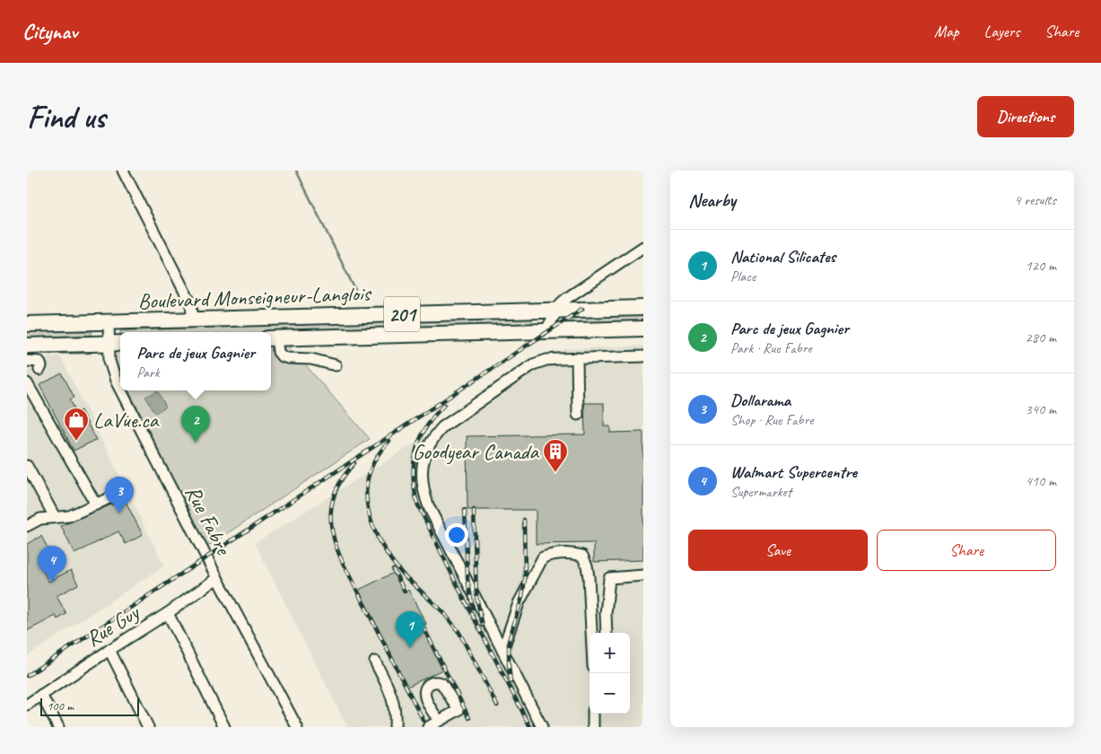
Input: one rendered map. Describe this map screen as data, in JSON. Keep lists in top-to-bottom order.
{
  "streets": {
    "highway": ["Boulevard Monseigneur-Langlois", "201"],
    "street": ["Rue Fabre", "Rue Guy"]
  },
  "crossings": [
    ["Boulevard Monseigneur-Langlois", "Rue Fabre"],
    ["Rue Fabre", "Rue Guy"]
  ],
  "places": {
    "shop": ["LaVue.ca"],
    "building": ["Goodyear Canada"]
  },
  "scale_bar": "100 m",
  "page": {
    "header": "Citynav",
    "nav": ["Map", "Layers", "Share"],
    "buttons": [
      "Directions",
      ["Save", "Share"]
    ],
    "title": "Find us",
    "heading": ["Nearby", "4 results"],
    "list": [
      {
        "mark": "1",
        "name": "National Silicates",
        "note": "Place",
        "value": "120 m"
      },
      {
        "mark": "2",
        "name": "Parc de jeux Gagnier",
        "note": "Park · Rue Fabre",
        "value": "280 m"
      },
      {
        "mark": "3",
        "name": "Dollarama",
        "note": "Shop · Rue Fabre",
        "value": "340 m"
      },
      {
        "mark": "4",
        "name": "Walmart Supercentre",
        "note": "Supermarket",
        "value": "410 m"
      }
    ],
    "popup": ["Parc de jeux Gagnier", "Park"],
    "pins": [
      "2",
      "3",
      "4",
      "1"
    ],
    "map_buttons": ["+", "−"],
    "scale": "100 m"
  }
}
